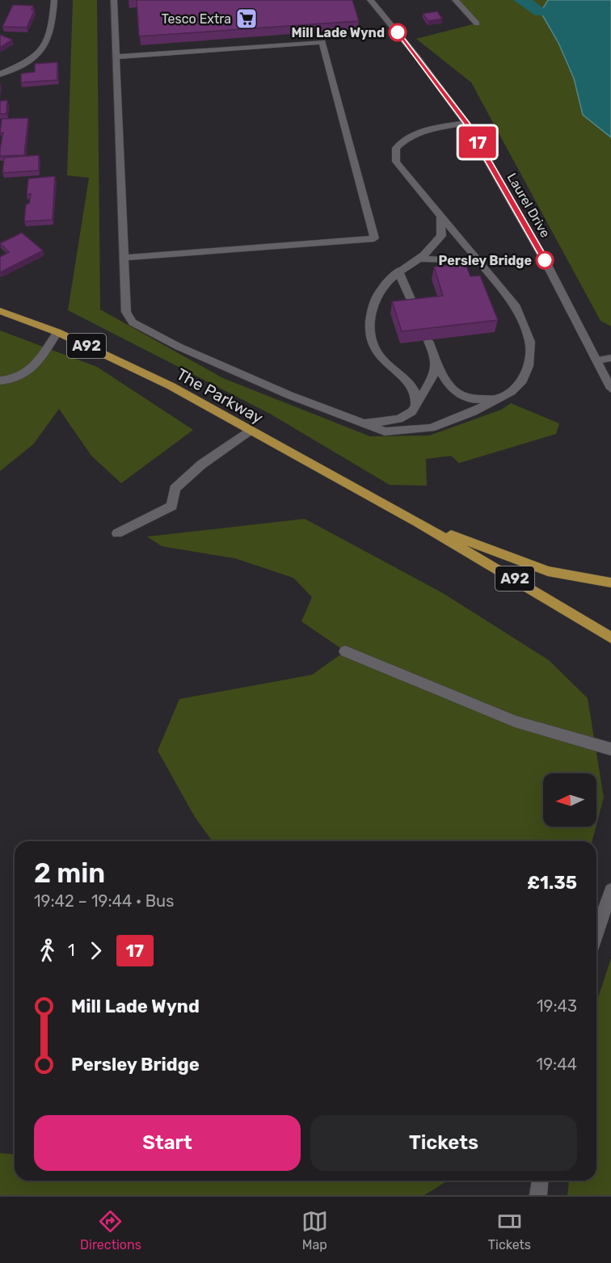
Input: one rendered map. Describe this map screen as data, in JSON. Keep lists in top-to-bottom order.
{
  "streets": {
    "main road": ["A92", "The Parkway"],
    "street": ["Laurel Drive"]
  },
  "crossings": [
    ["A92", "The Parkway"]
  ],
  "places": {
    "supermarket": ["Tesco Extra"],
    "other": ["Mill Lade Wynd", "Persley Bridge"]
  },
  "lines": ["bus line 17"],
  "north": "left",
  "page": {
    "on_map": "17",
    "heading": ["2 min", "19:42 – 19:44 · Bus", "£1.35"],
    "legs": ["1", "17"],
    "list": [
      {
        "name": "Mill Lade Wynd",
        "value": "19:43"
      },
      {
        "name": "Persley Bridge",
        "value": "19:44"
      }
    ],
    "buttons": ["Start", "Tickets"],
    "tabs": ["Directions", "Map", "Tickets"]
  }
}
